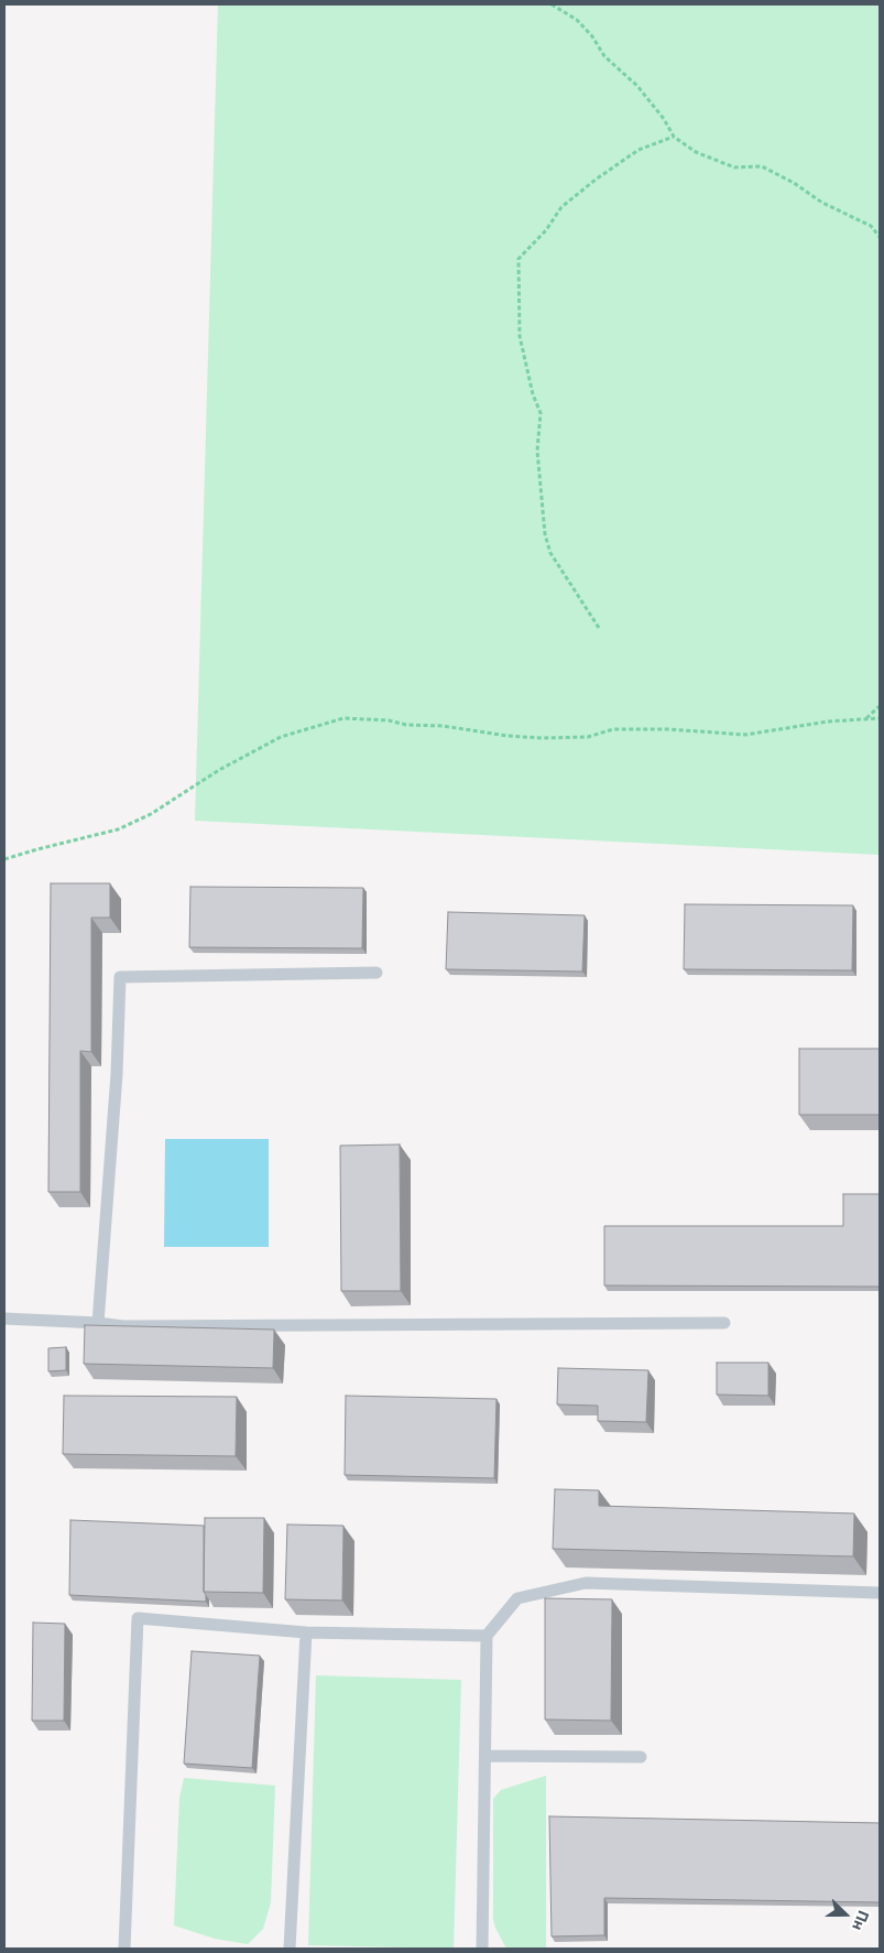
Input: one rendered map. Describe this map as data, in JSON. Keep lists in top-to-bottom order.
{
  "north": "right"
}
